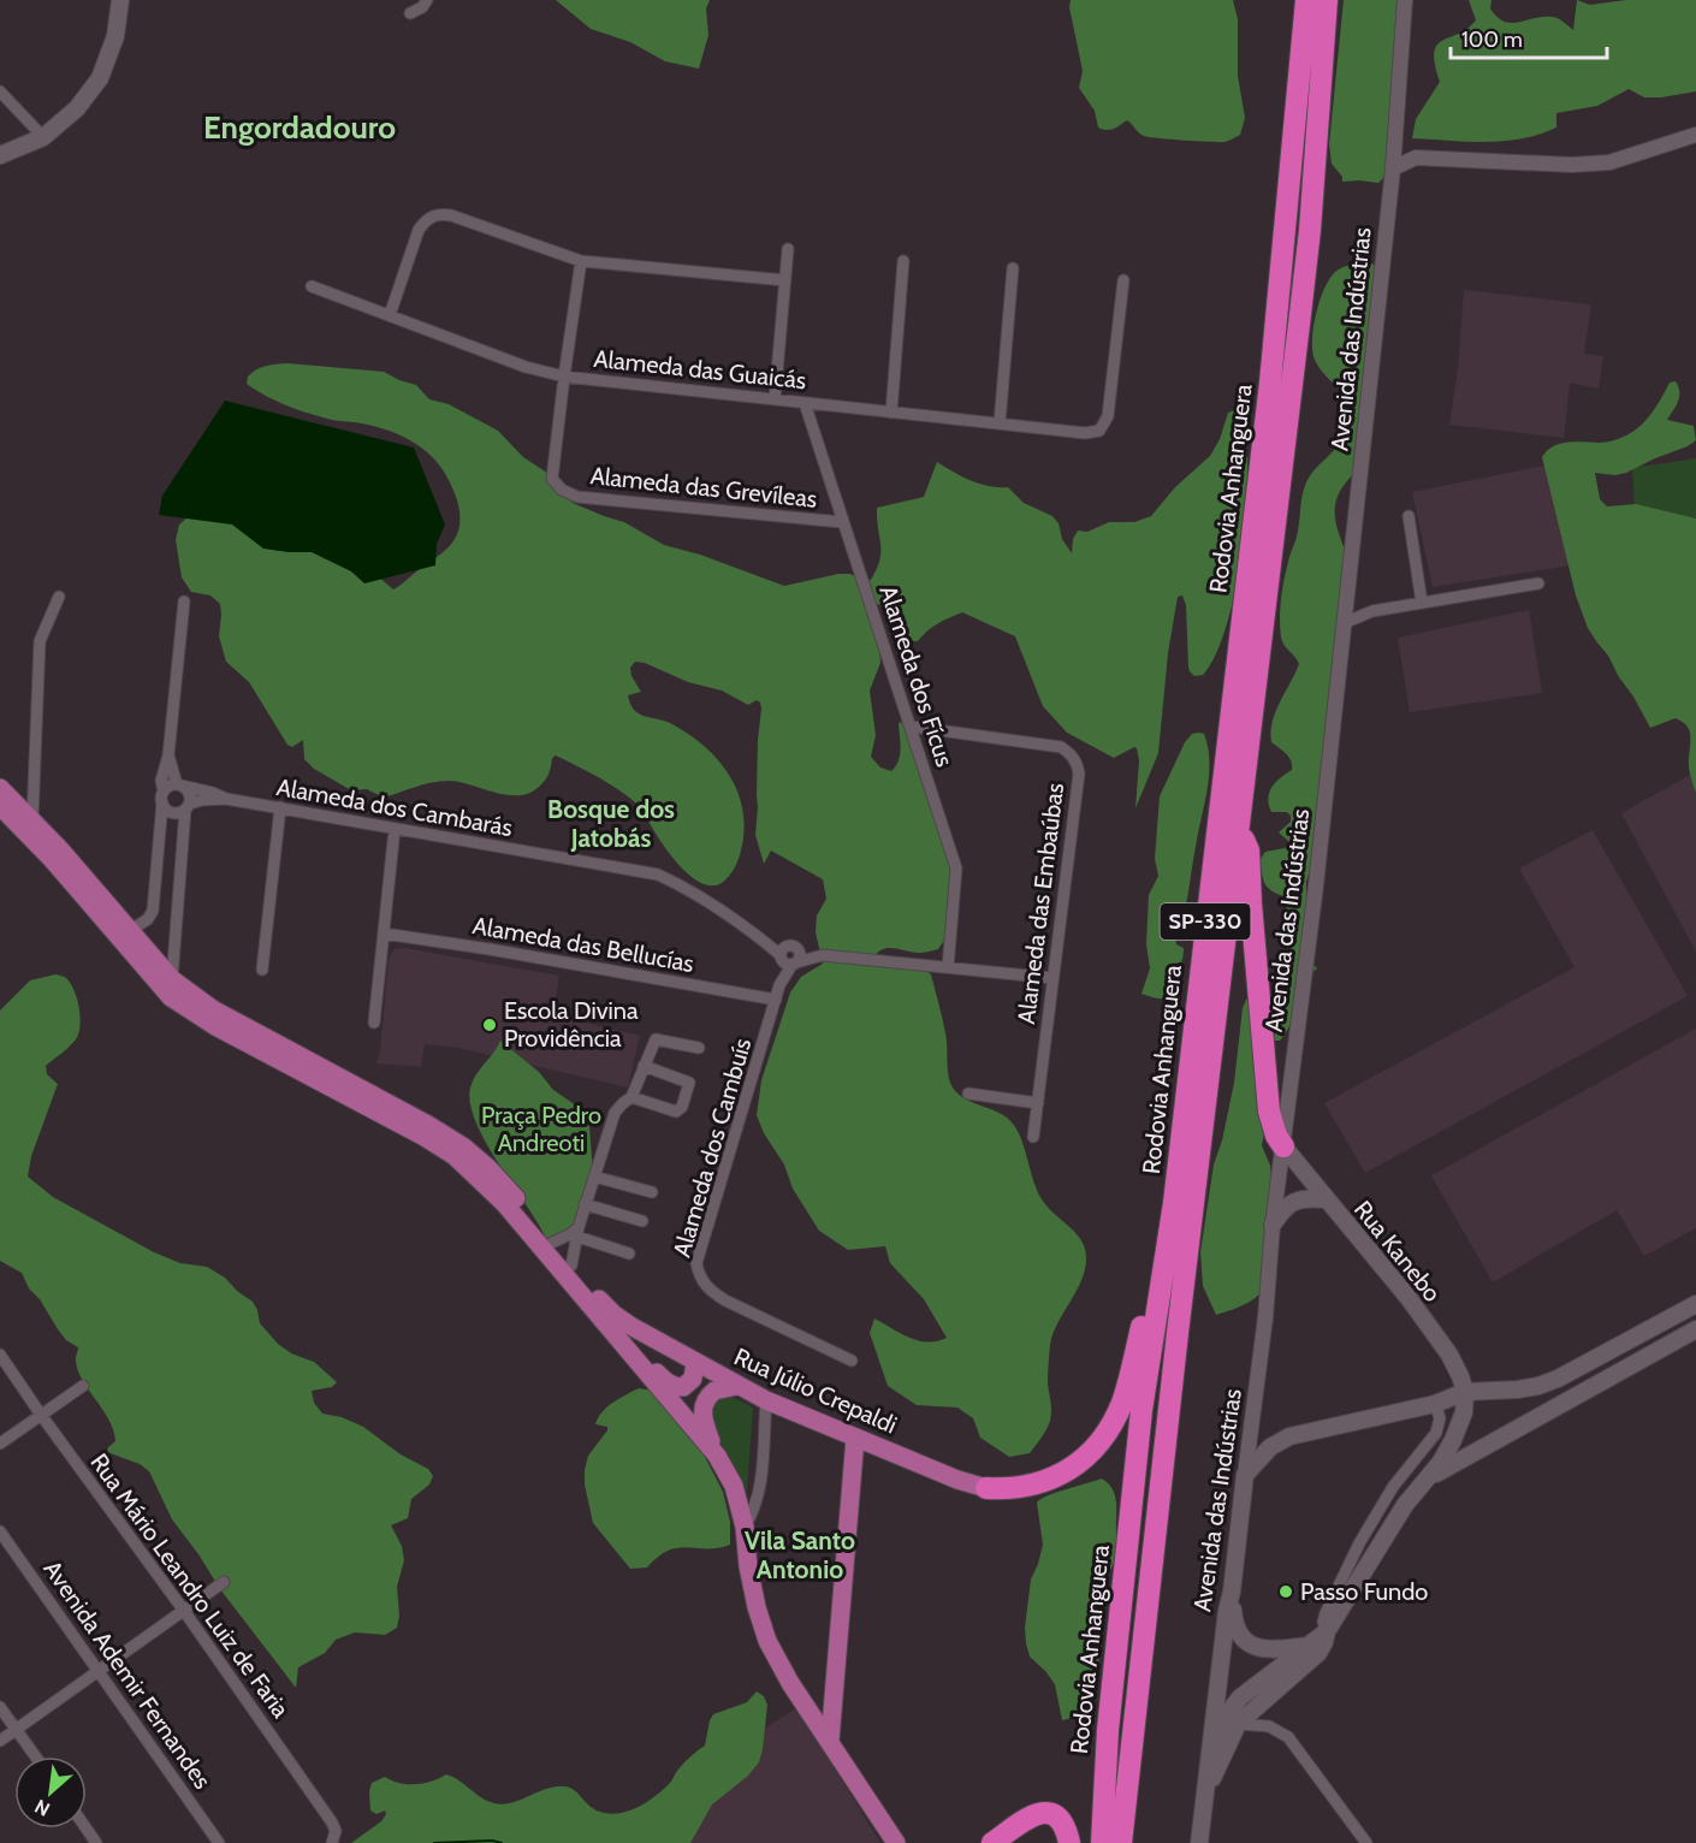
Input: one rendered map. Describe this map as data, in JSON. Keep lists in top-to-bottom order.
{
  "streets": {
    "highway": ["Rodovia Anhanguera", "SP-330"],
    "main road": ["Avenida das Indústrias", "Rua Kanebo", "Rua Júlio Crepaldi"],
    "street": [
      "Alameda das Guaicás",
      "Alameda das Grevíleas",
      "Alameda dos Fícus",
      "Alameda dos Cambarás",
      "Alameda das Embaúbas",
      "Alameda das Bellucías",
      "Alameda dos Cambuís",
      "Rua Mário Leandro Luiz de Faria",
      "Avenida Ademir Fernandes"
    ]
  },
  "crossings": [
    ["Avenida das Indústrias", "Rua Kanebo"],
    ["Alameda das Guaicás", "Alameda das Grevíleas"],
    ["Alameda das Guaicás", "Alameda dos Fícus"],
    ["Alameda das Grevíleas", "Alameda dos Fícus"],
    ["Alameda dos Fícus", "Alameda dos Cambarás"],
    ["Alameda dos Fícus", "Alameda das Embaúbas"],
    ["Alameda dos Cambarás", "Alameda das Embaúbas"],
    ["Alameda dos Cambarás", "Alameda dos Cambuís"],
    ["Alameda das Bellucías", "Alameda dos Cambuís"]
  ],
  "districts": ["Engordadouro", "Bosque dos Jatobás", "Vila Santo Antonio"],
  "parks": ["Praça Pedro Andreoti"],
  "places": ["Escola Divina Providência", "Passo Fundo"],
  "scale_bar": "100 m",
  "north": "bottom left"
}
